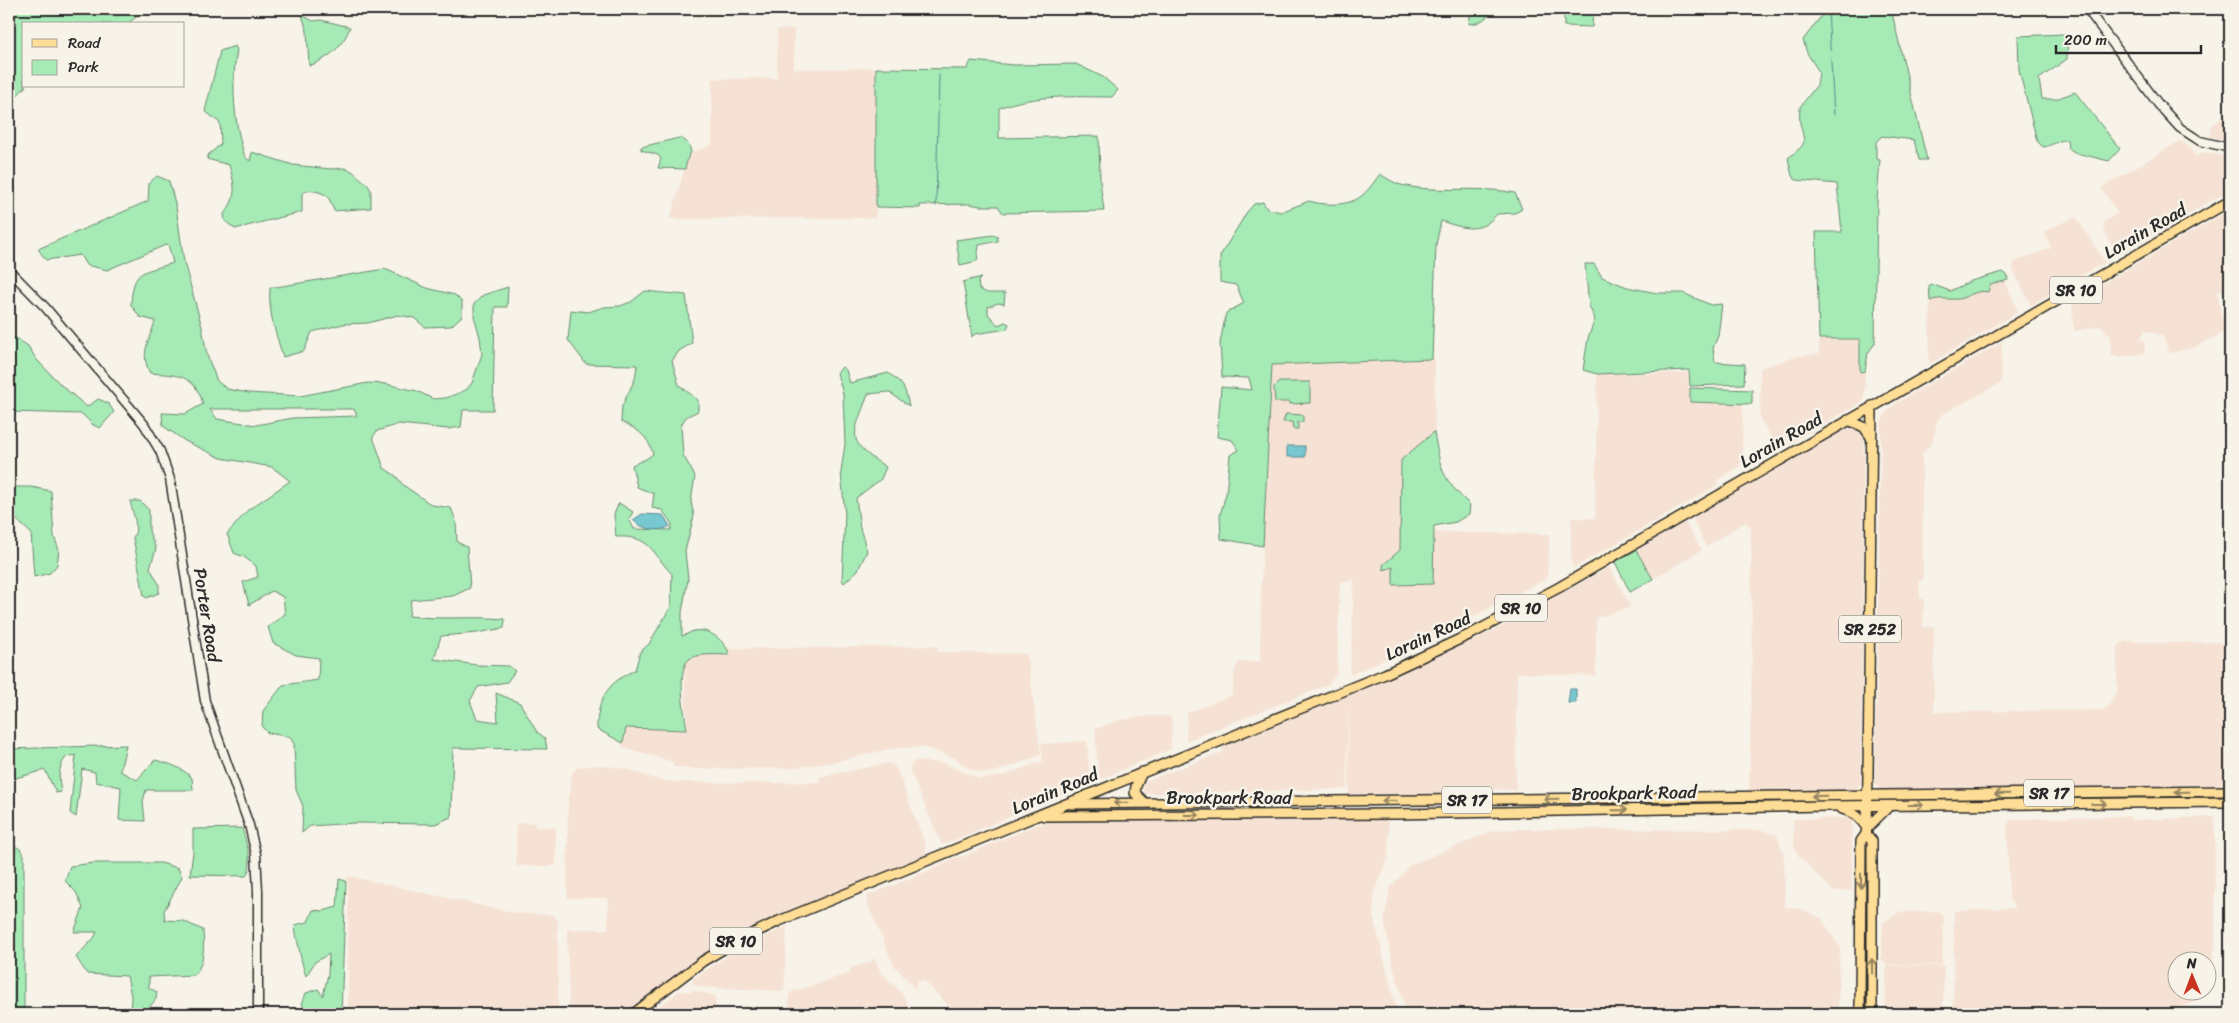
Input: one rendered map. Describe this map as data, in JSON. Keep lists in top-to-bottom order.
{
  "streets": {
    "main road": [
      "Lorain Road",
      "SR 10",
      "Porter Road",
      "SR 252",
      "Brookpark Road",
      "SR 17"
    ]
  },
  "crossings": [
    ["Lorain Road", "SR 252"],
    ["Lorain Road", "Brookpark Road"],
    ["SR 252", "Brookpark Road"]
  ],
  "legend": ["Road", "Park"],
  "scale_bar": "200 m",
  "north": "top"
}
